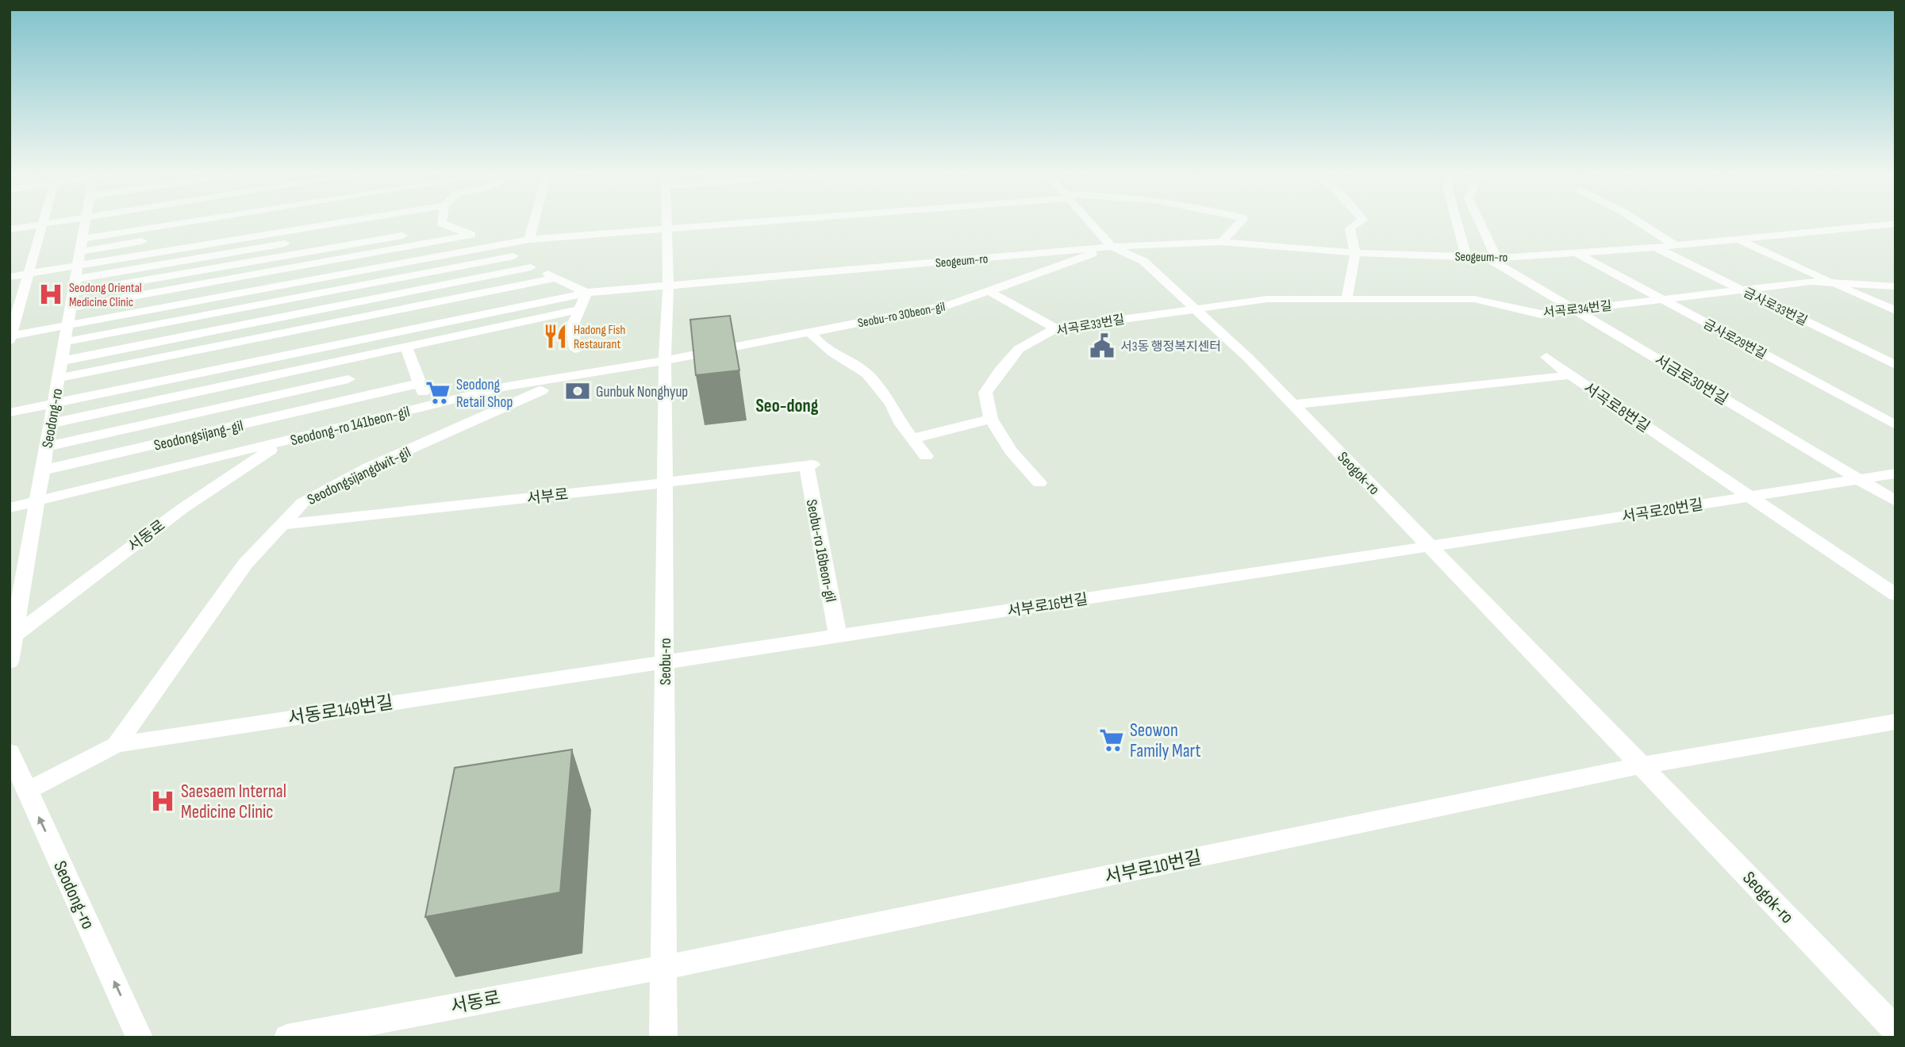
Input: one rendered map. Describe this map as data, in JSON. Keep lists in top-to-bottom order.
{
  "streets": {
    "street": [
      "Seogeum-ro",
      "금사로33번길",
      "서곡로34번길",
      "Seobu-ro 30beon-gil",
      "서곡로33번길",
      "금사로29번길",
      "서금로30번길",
      "서곡로8번길",
      "Seodong-ro",
      "Seodong-ro 141beon-gil",
      "Seodongsijang-gil",
      "Seogok-ro",
      "Seodongsijangdwit-gil",
      "서부로",
      "서곡로20번길",
      "서동로",
      "Seobu-ro 16beon-gil",
      "서부로16번길",
      "Seobu-ro",
      "서동로149번길",
      "서부로10번길"
    ]
  },
  "crossings": [
    ["Seogeum-ro", "금사로33번길"],
    ["Seogeum-ro", "Seobu-ro 30beon-gil"],
    ["Seogeum-ro", "금사로29번길"],
    ["Seogeum-ro", "서금로30번길"],
    ["Seogeum-ro", "Seogok-ro"],
    ["Seogeum-ro", "Seobu-ro"],
    ["금사로33번길", "서곡로34번길"],
    ["서곡로34번길", "서곡로33번길"],
    ["서곡로34번길", "금사로29번길"],
    ["서곡로34번길", "서금로30번길"],
    ["서곡로34번길", "Seogok-ro"],
    ["Seobu-ro 30beon-gil", "Seodong-ro 141beon-gil"],
    ["Seobu-ro 30beon-gil", "Seogok-ro"],
    ["Seobu-ro 30beon-gil", "Seobu-ro"],
    ["서곡로33번길", "Seogok-ro"],
    ["서금로30번길", "서곡로20번길"],
    ["서곡로8번길", "Seogok-ro"],
    ["서곡로8번길", "서곡로20번길"],
    ["Seodong-ro", "Seodong-ro 141beon-gil"],
    ["Seodong-ro", "Seodongsijang-gil"],
    ["Seodong-ro", "서동로"],
    ["Seodong-ro", "서동로149번길"],
    ["Seodong-ro 141beon-gil", "서동로"],
    ["Seodong-ro 141beon-gil", "Seobu-ro"],
    ["Seogok-ro", "서곡로20번길"],
    ["Seogok-ro", "서부로16번길"],
    ["Seogok-ro", "서부로10번길"],
    ["Seodongsijangdwit-gil", "서부로"],
    ["Seodongsijangdwit-gil", "서동로149번길"],
    ["서부로", "Seobu-ro 16beon-gil"],
    ["서부로", "Seobu-ro"],
    ["서곡로20번길", "서부로16번길"],
    ["서동로", "Seobu-ro"],
    ["서동로", "서부로10번길"],
    ["Seobu-ro 16beon-gil", "서부로16번길"],
    ["서부로16번길", "Seobu-ro"],
    ["서부로16번길", "서동로149번길"],
    ["Seobu-ro", "서동로149번길"],
    ["Seobu-ro", "서부로10번길"]
  ],
  "one_way": ["Seodong-ro"],
  "districts": ["Seo-dong"],
  "places": {
    "hospital": ["Seodong Oriental Medicine Clinic", "Saesaem Internal Medicine Clinic"],
    "restaurant": ["Hadong Fish Restaurant"],
    "public building": ["서3동 행정복지센터"],
    "bank": ["Gunbuk Nonghyup"],
    "supermarket": ["Seodong Retail Shop", "Seowon Family Mart"]
  }
}
